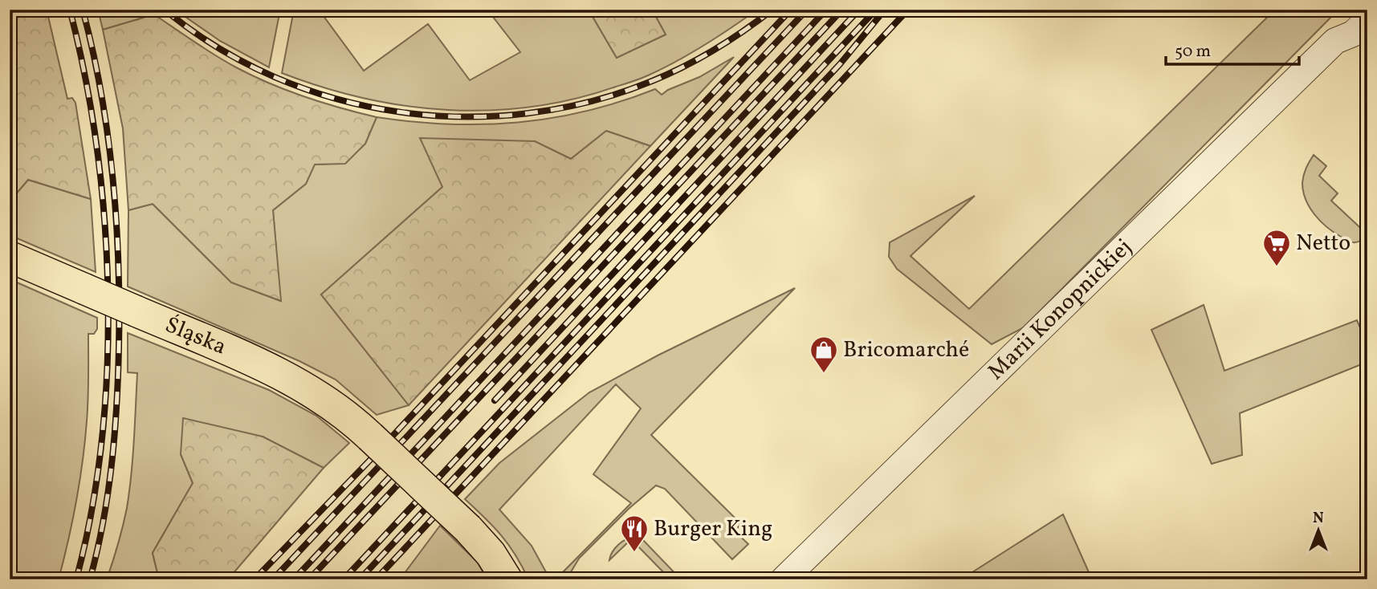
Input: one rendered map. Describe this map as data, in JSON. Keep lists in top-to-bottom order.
{
  "streets": {
    "main road": ["Śląska"],
    "street": ["Marii Konopnickiej"]
  },
  "places": {
    "supermarket": ["Netto"],
    "shop": ["Bricomarché"],
    "restaurant": ["Burger King"]
  },
  "scale_bar": "50 m",
  "north": "top"
}
